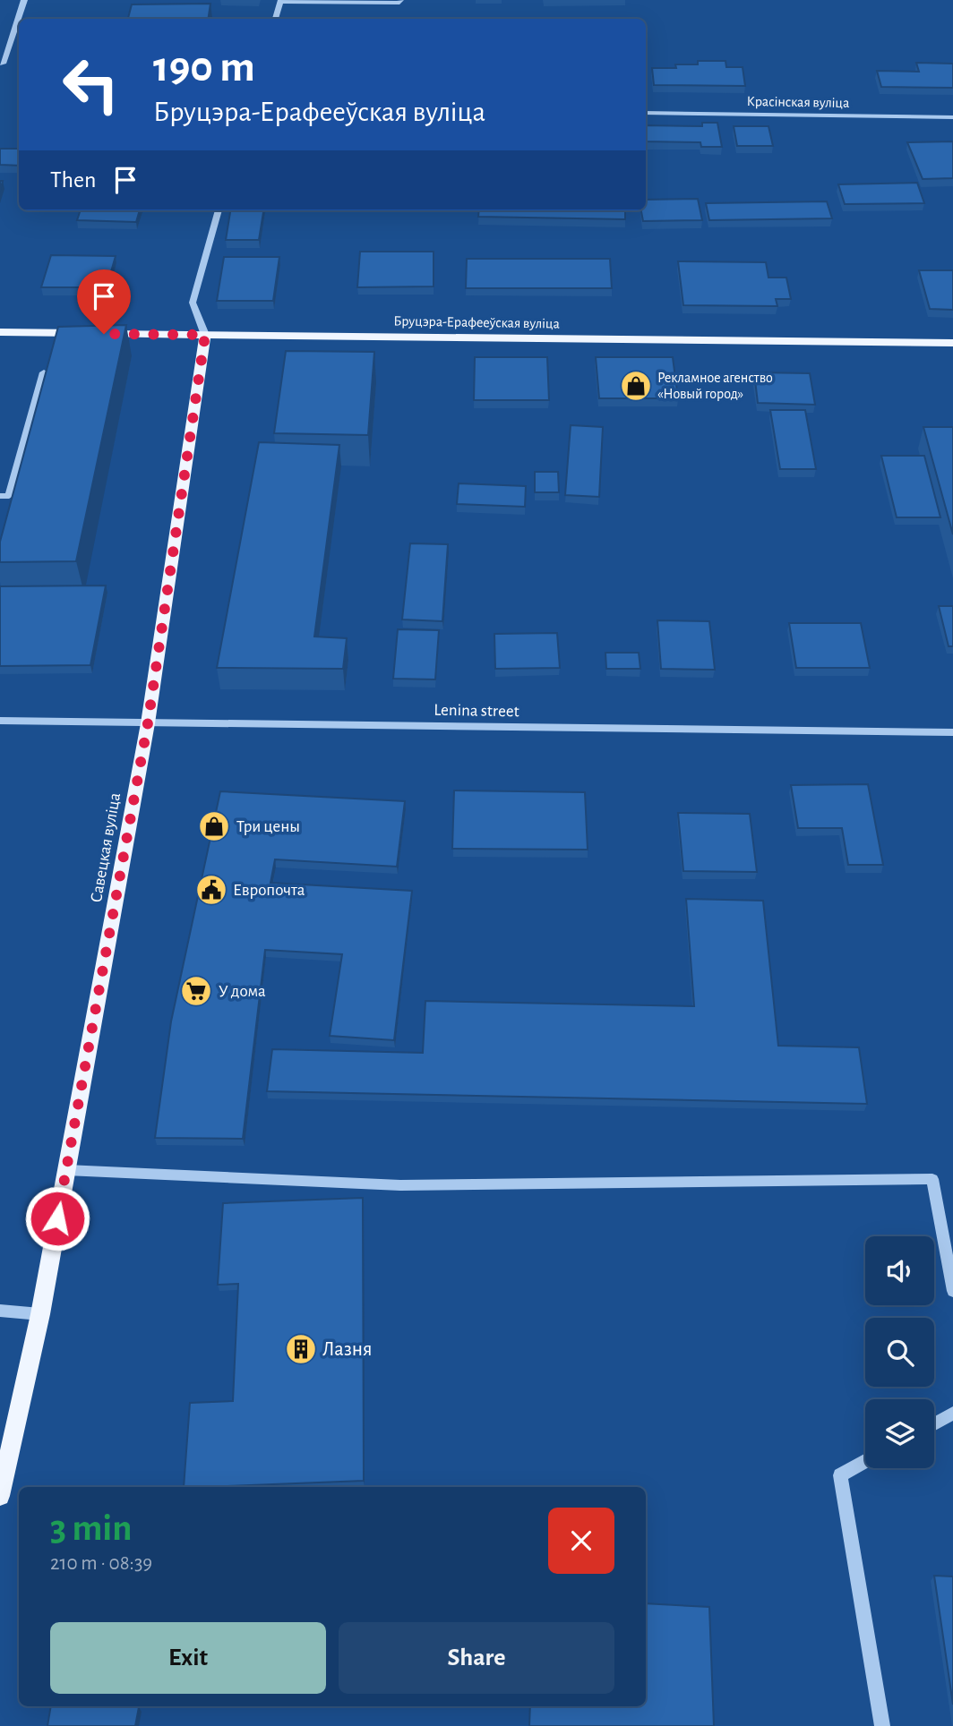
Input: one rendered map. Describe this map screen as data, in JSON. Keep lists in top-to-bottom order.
{
  "streets": {
    "main road": ["Бруцэра-Ерафееўская вуліца", "Савецкая вуліца"],
    "street": ["Красінская вуліца", "Lenina street"]
  },
  "crossings": [
    ["Бруцэра-Ерафееўская вуліца", "Савецкая вуліца"],
    ["Lenina street", "Савецкая вуліца"]
  ],
  "places": {
    "shop": ["Рекламное агенство «Новый город»", "Три цены"],
    "public building": ["Европочта"],
    "supermarket": ["У дома"],
    "building": ["Лазня"]
  },
  "page": {
    "turn": ["190 m", "Бруцэра-Ерафееўская вуліца"],
    "then": "Then",
    "heading": ["3 min", "210 m · 08:39"],
    "buttons": ["Exit", "Share"]
  }
}
